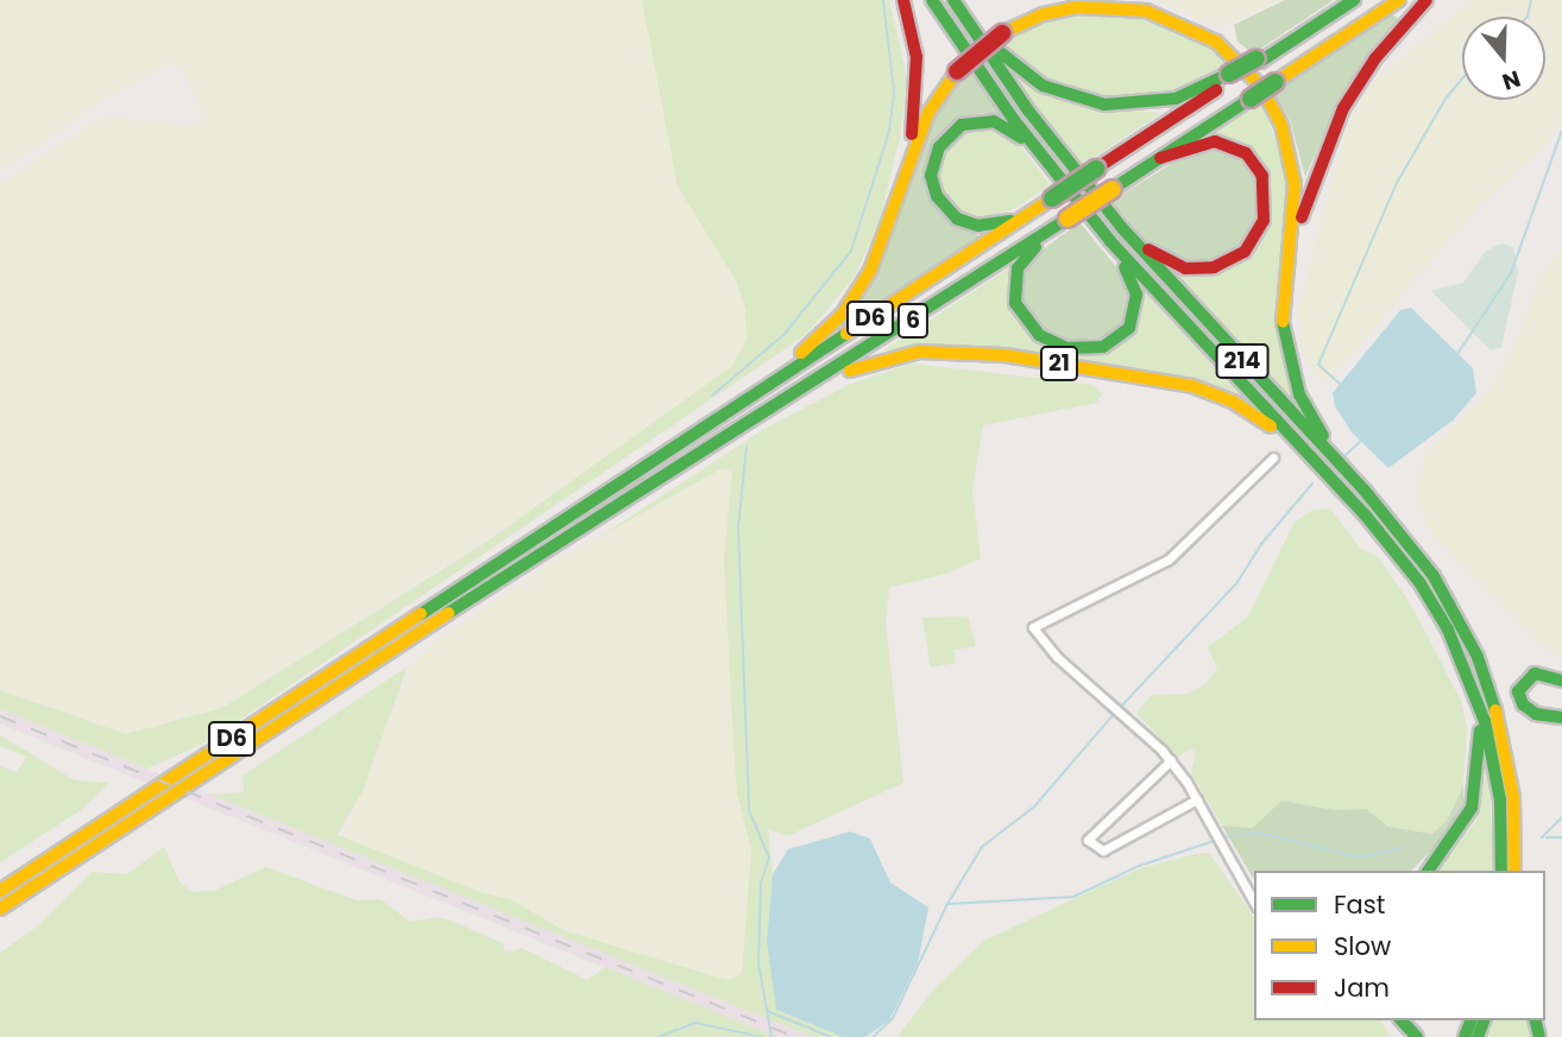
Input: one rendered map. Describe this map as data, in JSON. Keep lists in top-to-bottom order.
{
  "streets": {
    "main road": [
      "D6",
      "6",
      "214",
      "21"
    ]
  },
  "crossings": [
    ["D6", "6"],
    ["6", "214"],
    ["6", "21"],
    ["214", "21"]
  ],
  "legend": ["Fast", "Slow", "Jam"],
  "north": "bottom"
}
